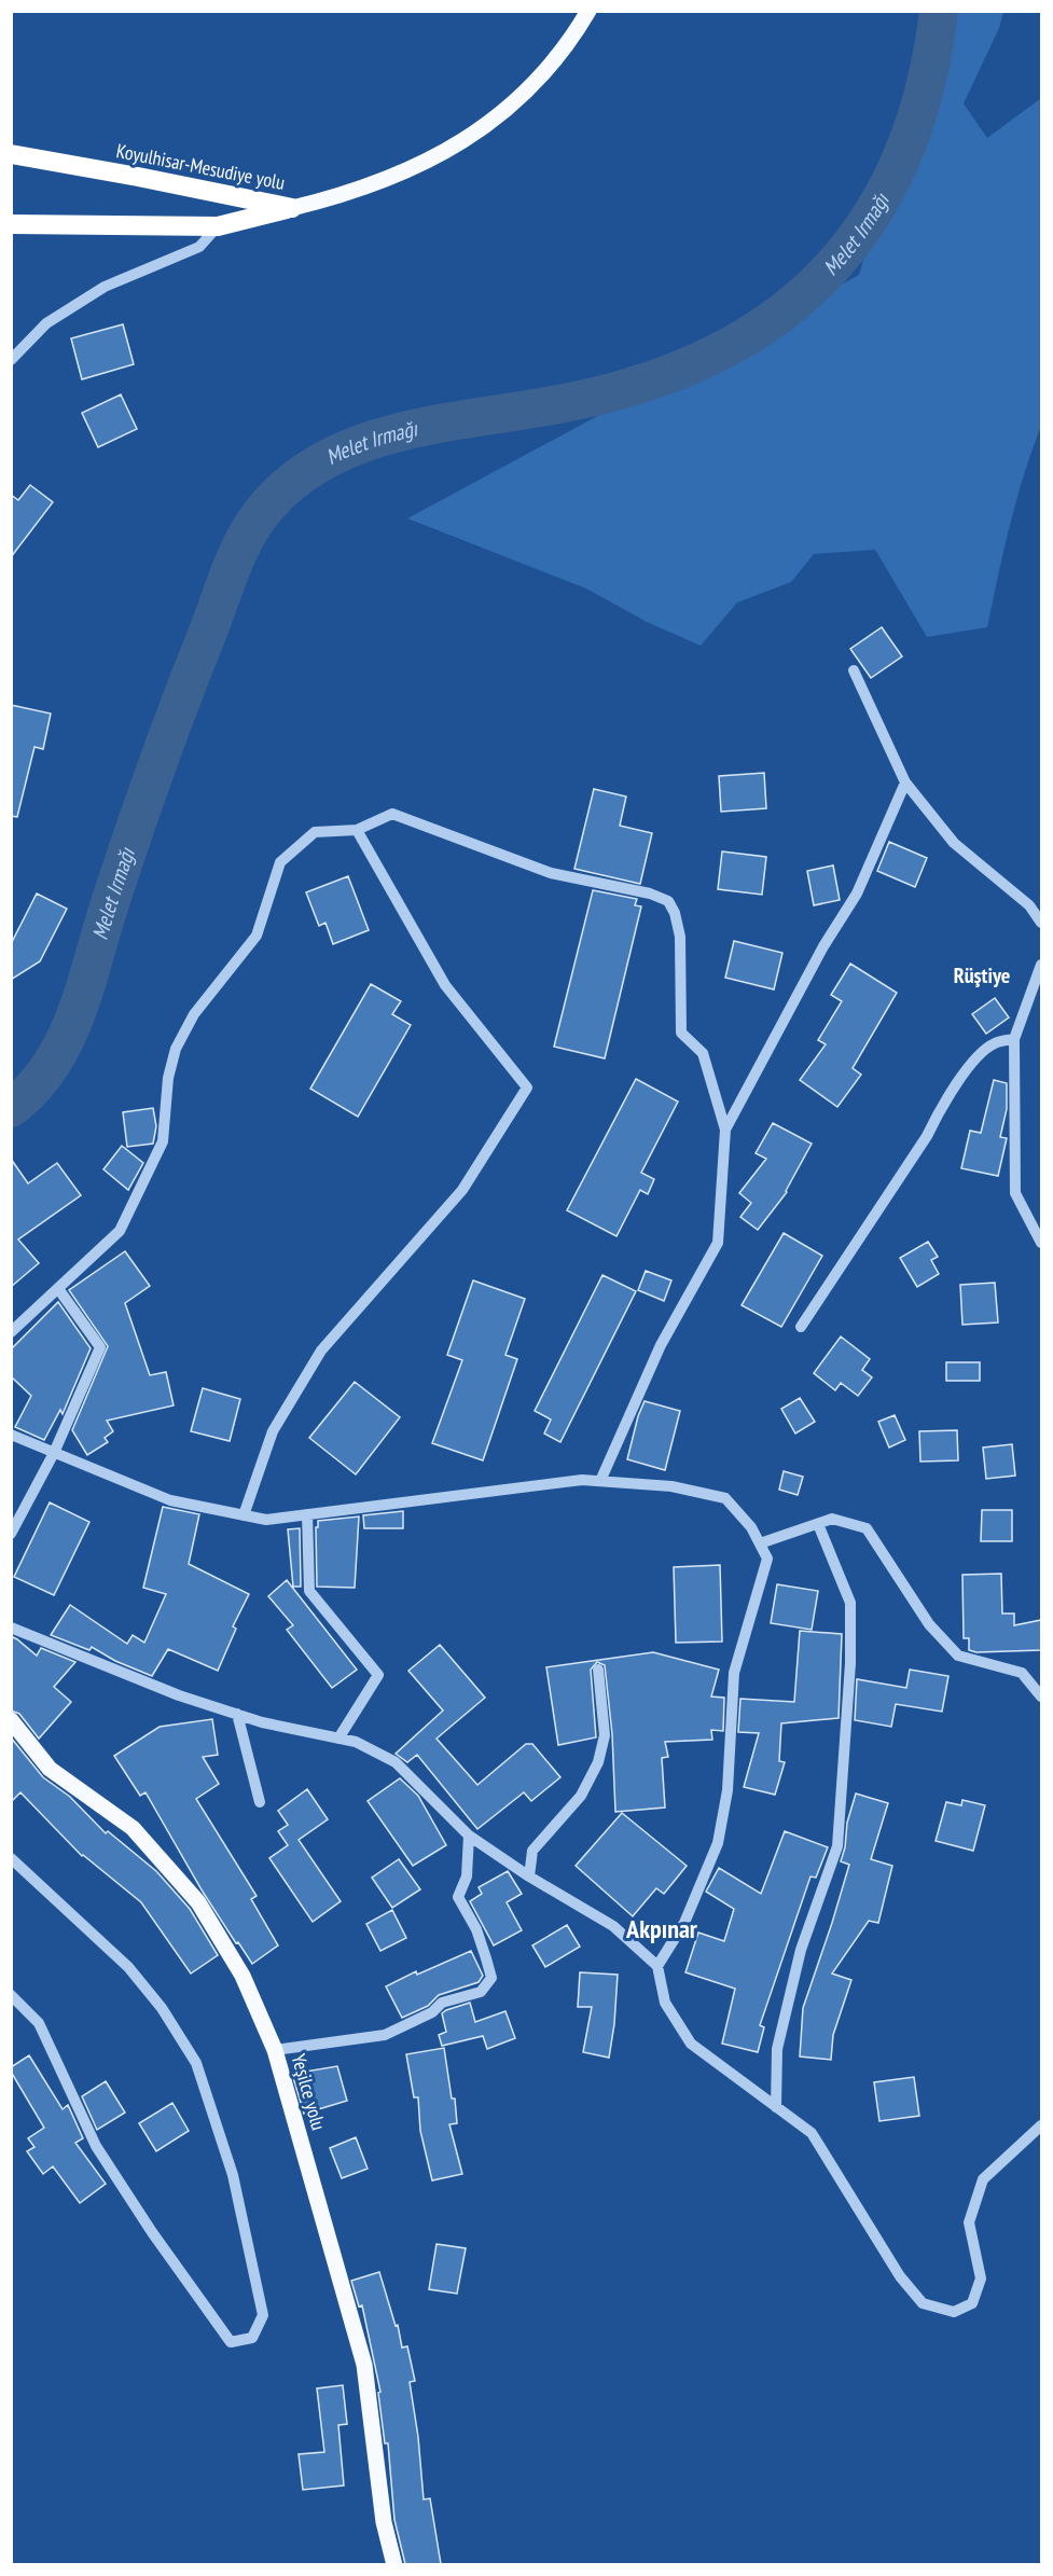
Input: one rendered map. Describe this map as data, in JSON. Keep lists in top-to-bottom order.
{
  "streets": {
    "highway": ["Koyulhisar-Mesudiye yolu"],
    "main road": ["Yeşilce yolu"]
  },
  "districts": ["Rüştiye", "Akpınar"],
  "water": ["Melet Irmağı"]
}
